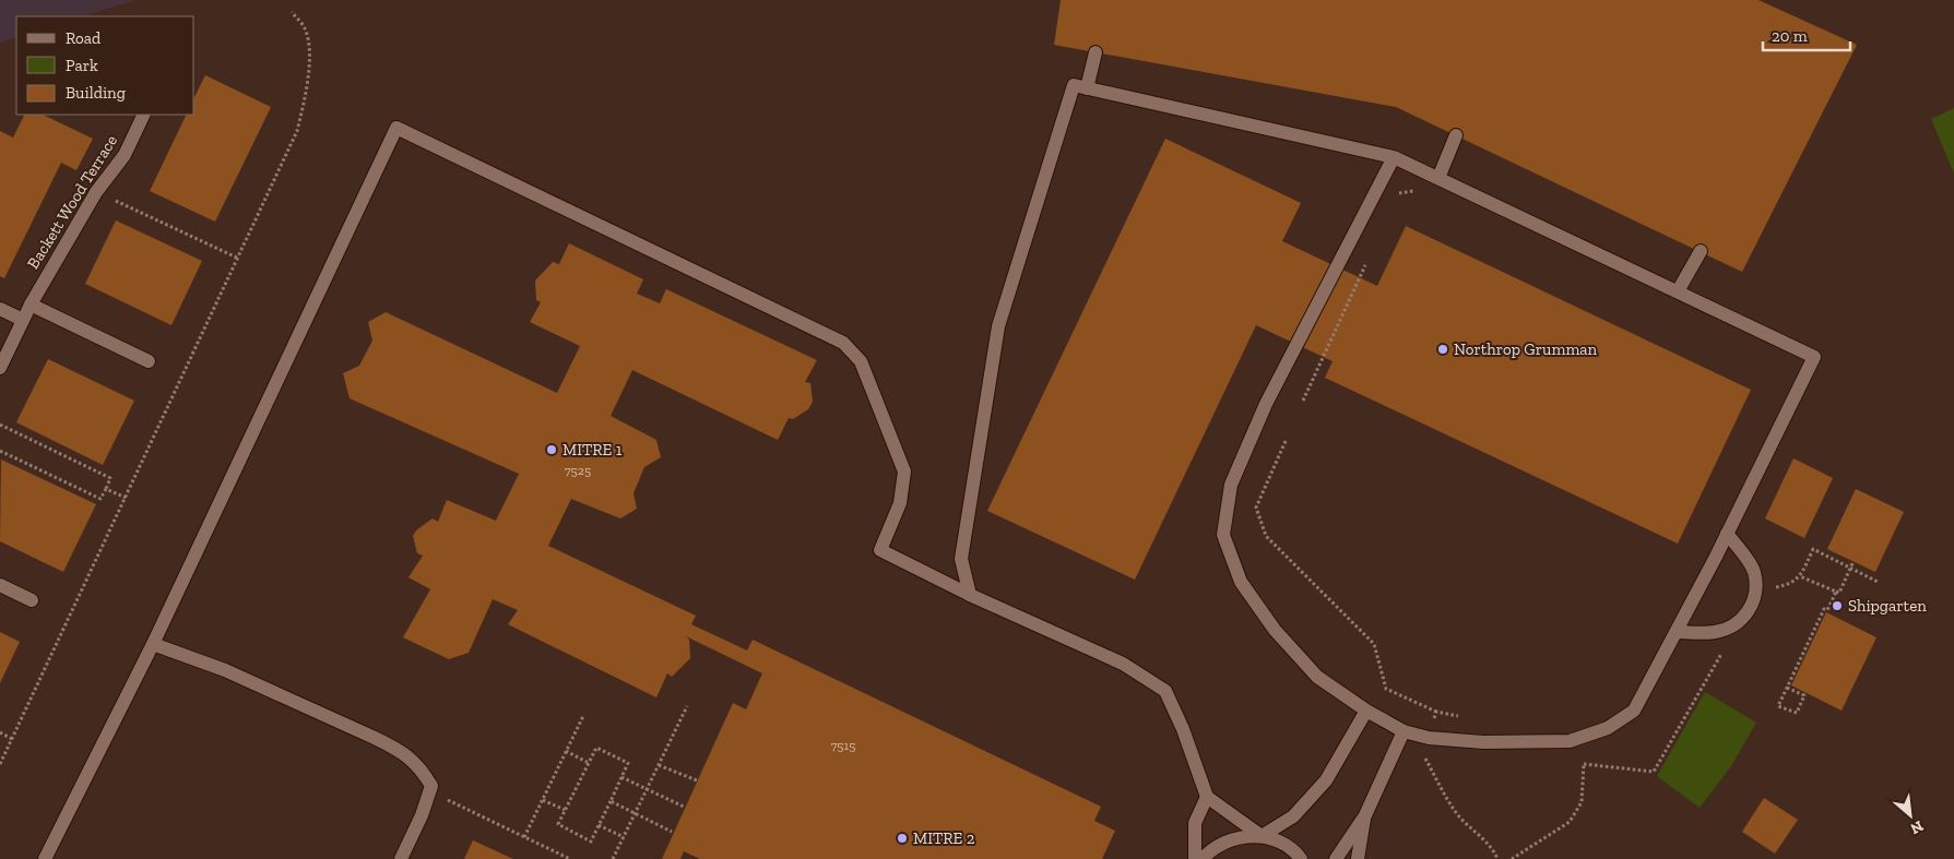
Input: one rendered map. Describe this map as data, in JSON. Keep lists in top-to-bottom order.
{
  "streets": {
    "street": ["Backett Wood Terrace"]
  },
  "places": [
    "Northrop Grumman",
    "MITRE 1",
    "Shipgarten",
    "MITRE 2"
  ],
  "house_numbers": ["7525", "7515"],
  "legend": ["Road", "Park", "Building"],
  "scale_bar": "20 m",
  "north": "bottom right"
}
